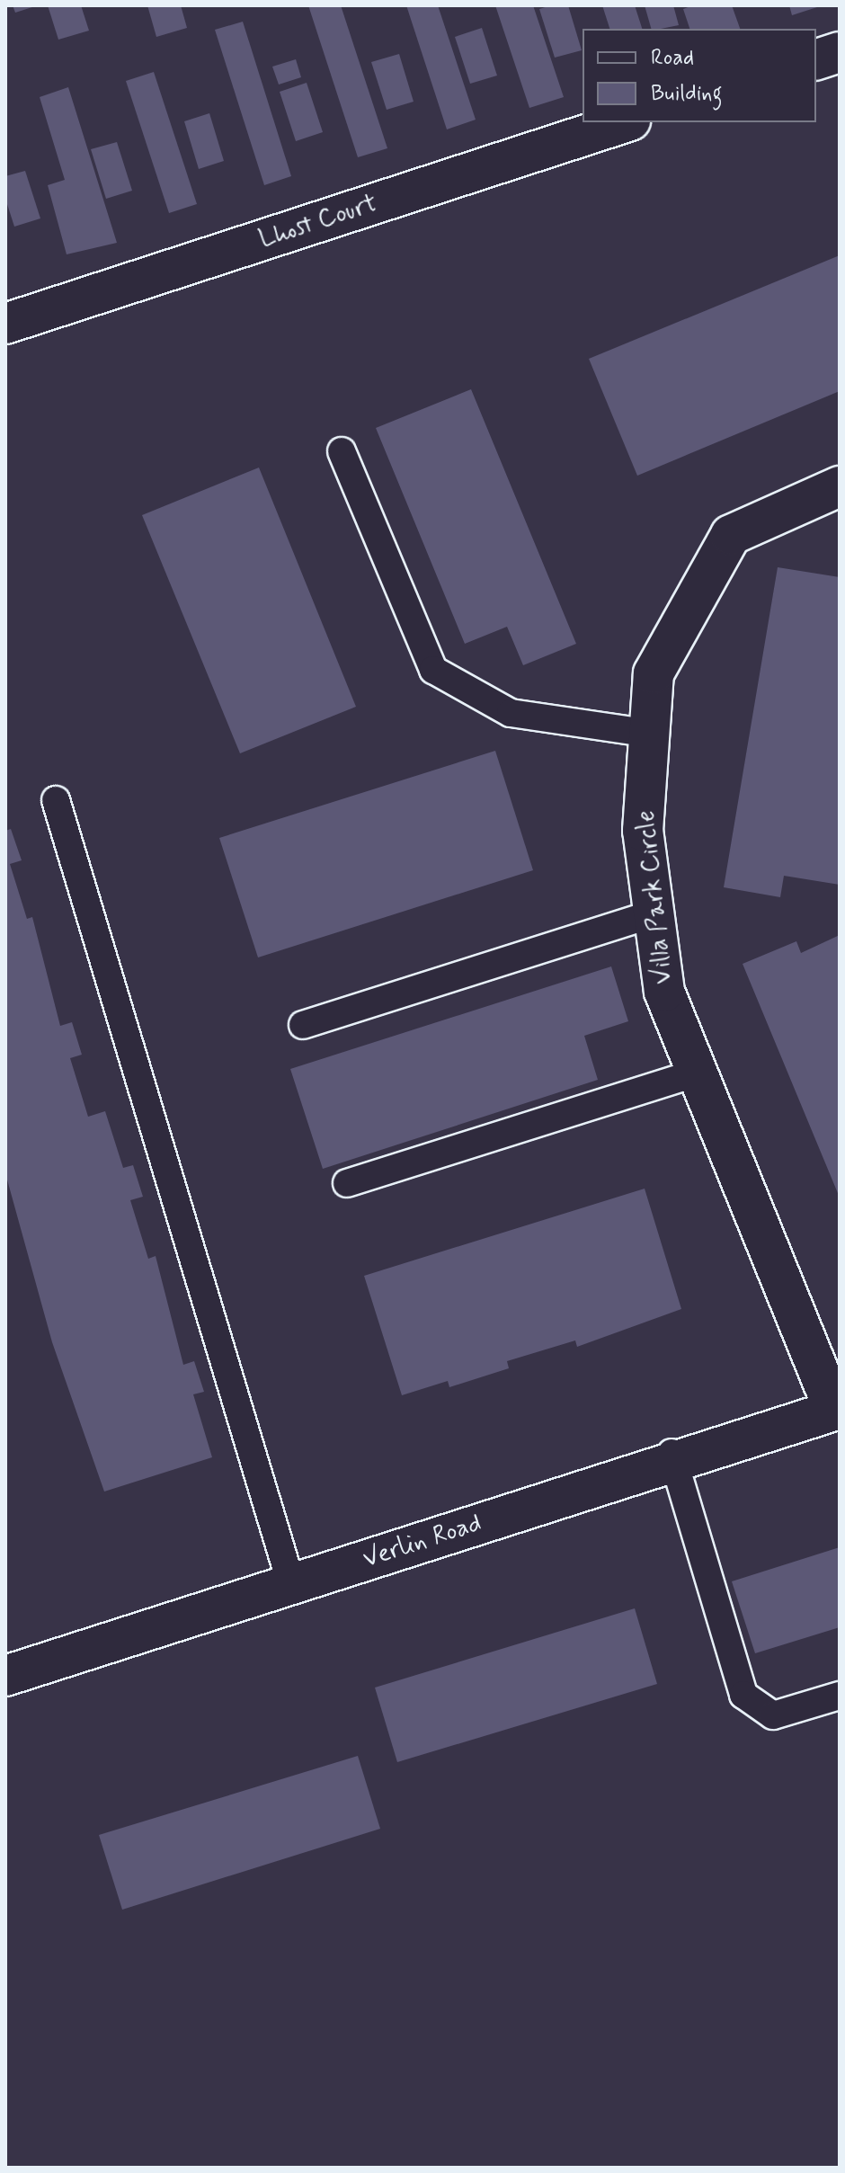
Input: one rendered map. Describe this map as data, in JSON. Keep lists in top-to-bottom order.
{
  "streets": {
    "street": ["Lhost Court", "Villa Park Circle", "Verlin Road"]
  },
  "crossings": [
    ["Villa Park Circle", "Verlin Road"]
  ],
  "legend": ["Road", "Building"]
}
